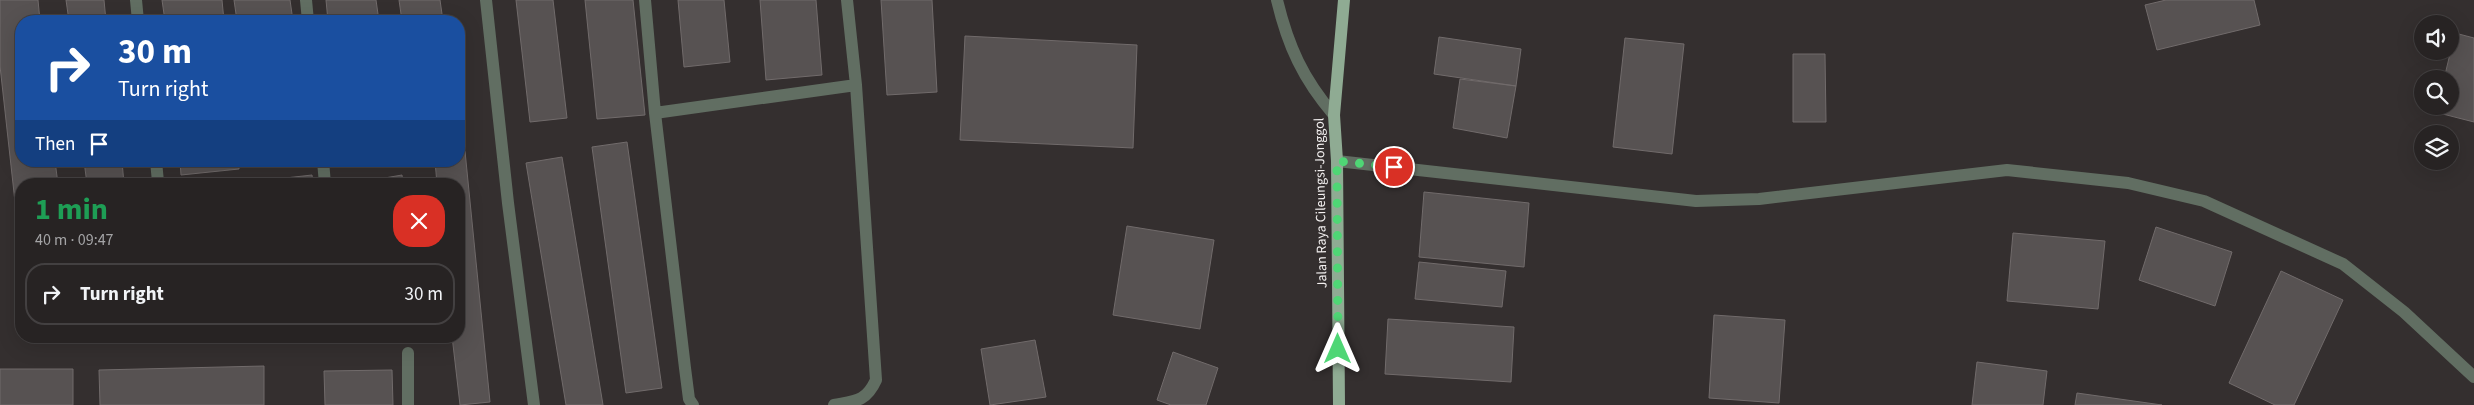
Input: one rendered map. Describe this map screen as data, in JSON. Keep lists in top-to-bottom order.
{
  "streets": {
    "main road": ["Jalan Raya Cileungsi-Jonggol"]
  },
  "page": {
    "turn": ["30 m", "Turn right"],
    "then": "Then",
    "heading": ["1 min", "40 m · 09:47"],
    "list": [
      {
        "name": "Turn right",
        "value": "30 m"
      }
    ]
  }
}
